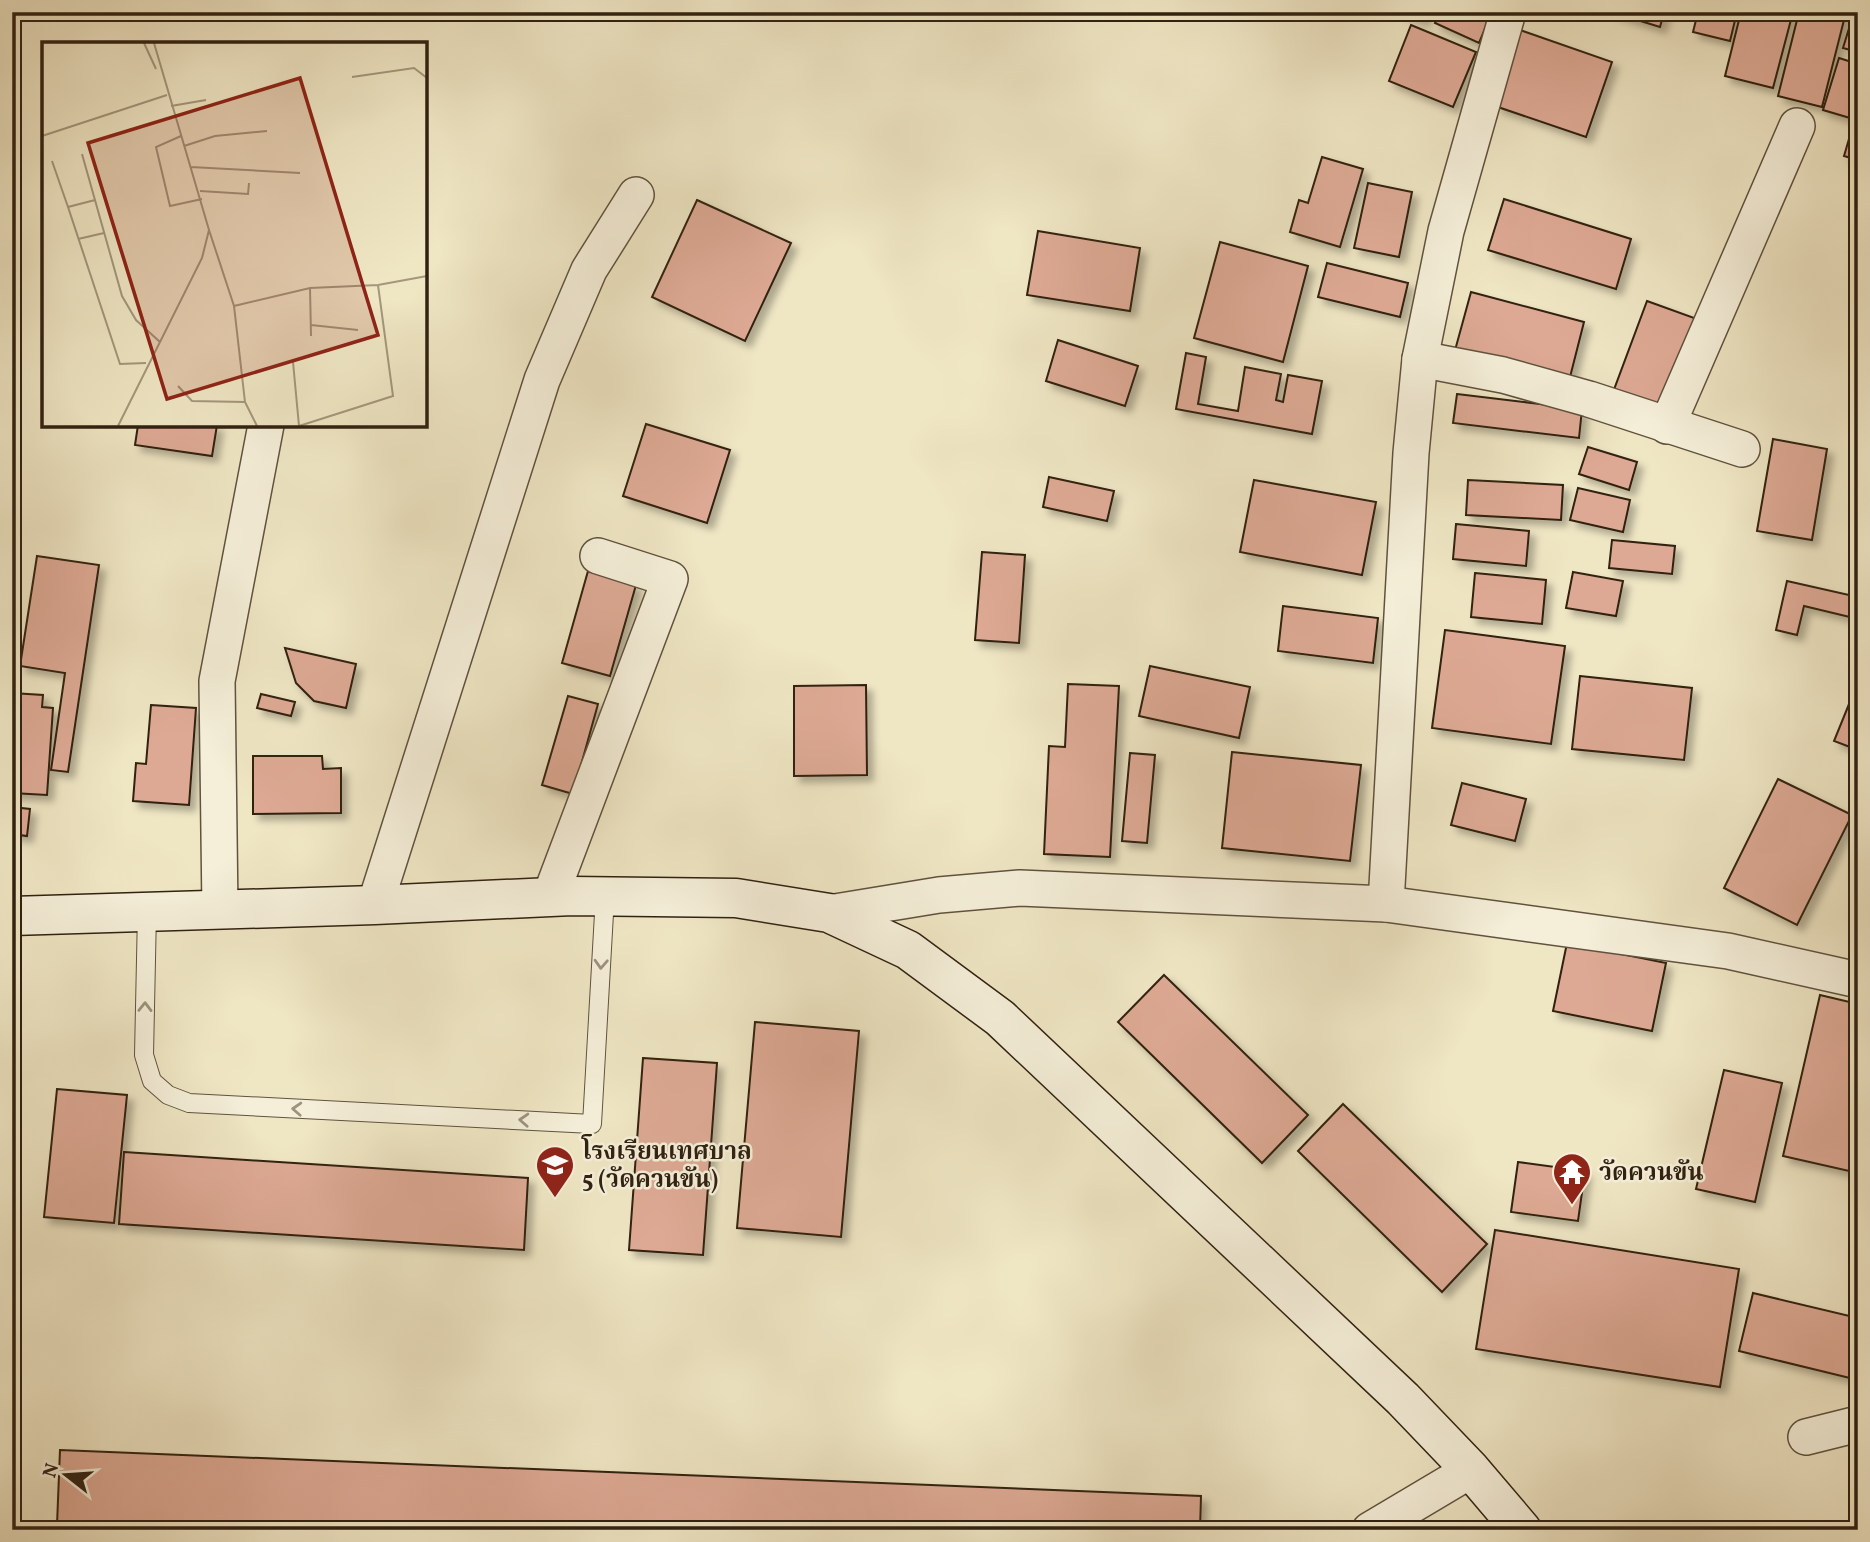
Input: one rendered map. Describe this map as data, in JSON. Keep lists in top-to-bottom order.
{
  "places": {
    "school or university": ["โรงเรียนเทศบาล 5 (วัดควนขัน)"],
    "temple": ["วัดควนขัน"]
  },
  "north": "left"
}
